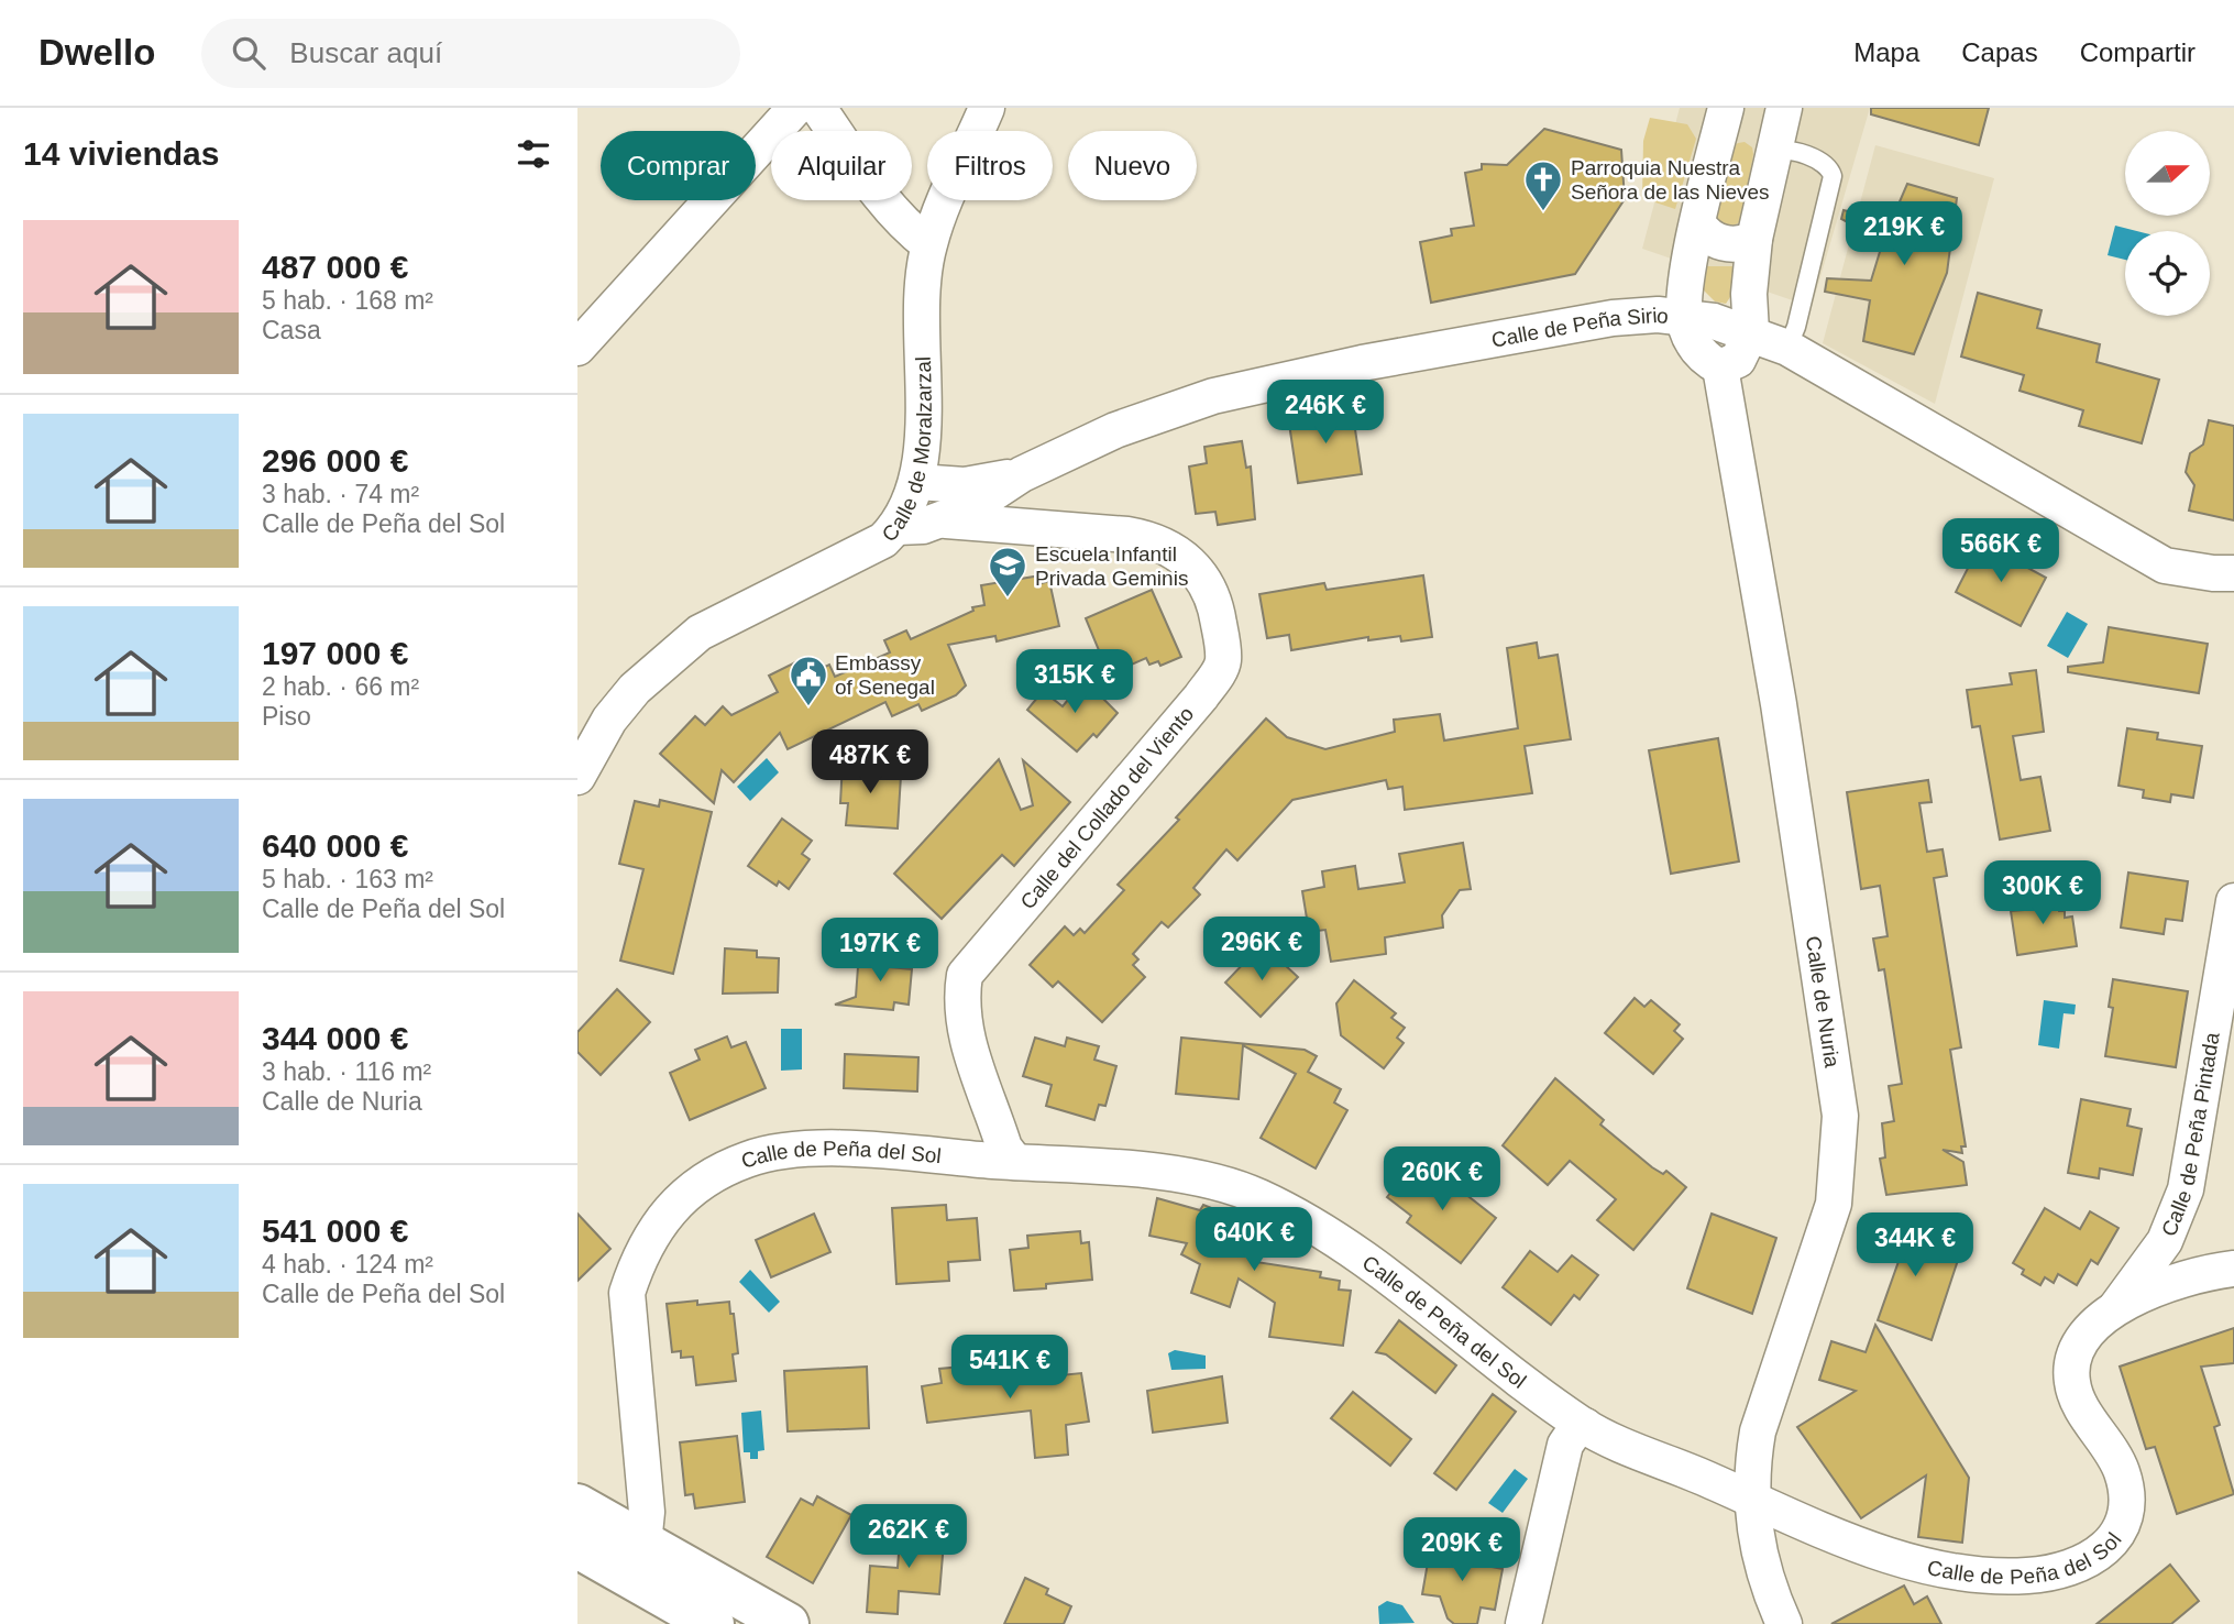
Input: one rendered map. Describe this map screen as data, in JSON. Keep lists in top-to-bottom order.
{
  "streets": {
    "street": [
      "Calle de Peña Sirio",
      "Calle de Moralzarzal",
      "Calle del Collado del Viento",
      "Calle de Nuria",
      "Calle de Peña Pintada",
      "Calle de Peña del Sol"
    ]
  },
  "crossings": [
    ["Calle de Peña Sirio", "Calle de Moralzarzal"],
    ["Calle de Peña Sirio", "Calle del Collado del Viento"],
    ["Calle del Collado del Viento", "Calle de Peña del Sol"],
    ["Calle de Nuria", "Calle de Peña del Sol"],
    ["Calle de Peña Pintada", "Calle de Peña del Sol"]
  ],
  "places": {
    "church": ["Parroquia Nuestra Señora de las Nieves"],
    "school or university": ["Escuela Infantil Privada Geminis"],
    "public building": ["Embassy of Senegal"]
  },
  "north": "right",
  "page": {
    "header": "Dwello",
    "search": "Buscar aquí",
    "nav": ["Mapa", "Capas", "Compartir"],
    "heading": "14 viviendas",
    "chip": [
      "Comprar",
      "Alquilar",
      "Filtros",
      "Nuevo"
    ],
    "list": [
      {
        "name": "487 000 €",
        "note": "5 hab. · 168 m² · Casa"
      },
      {
        "name": "296 000 €",
        "note": "3 hab. · 74 m² · Calle de Peña del Sol"
      },
      {
        "name": "197 000 €",
        "note": "2 hab. · 66 m² · Piso"
      },
      {
        "name": "640 000 €",
        "note": "5 hab. · 163 m² · Calle de Peña del Sol"
      },
      {
        "name": "344 000 €",
        "note": "3 hab. · 116 m² · Calle de Nuria"
      },
      {
        "name": "541 000 €",
        "note": "4 hab. · 124 m² · Calle de Peña del Sol"
      }
    ],
    "price": [
      "219K €",
      "246K €",
      "566K €",
      "315K €",
      "487K €",
      "300K €",
      "296K €",
      "197K €",
      "260K €",
      "640K €",
      "344K €",
      "541K €",
      "262K €",
      "209K €"
    ]
  }
}
